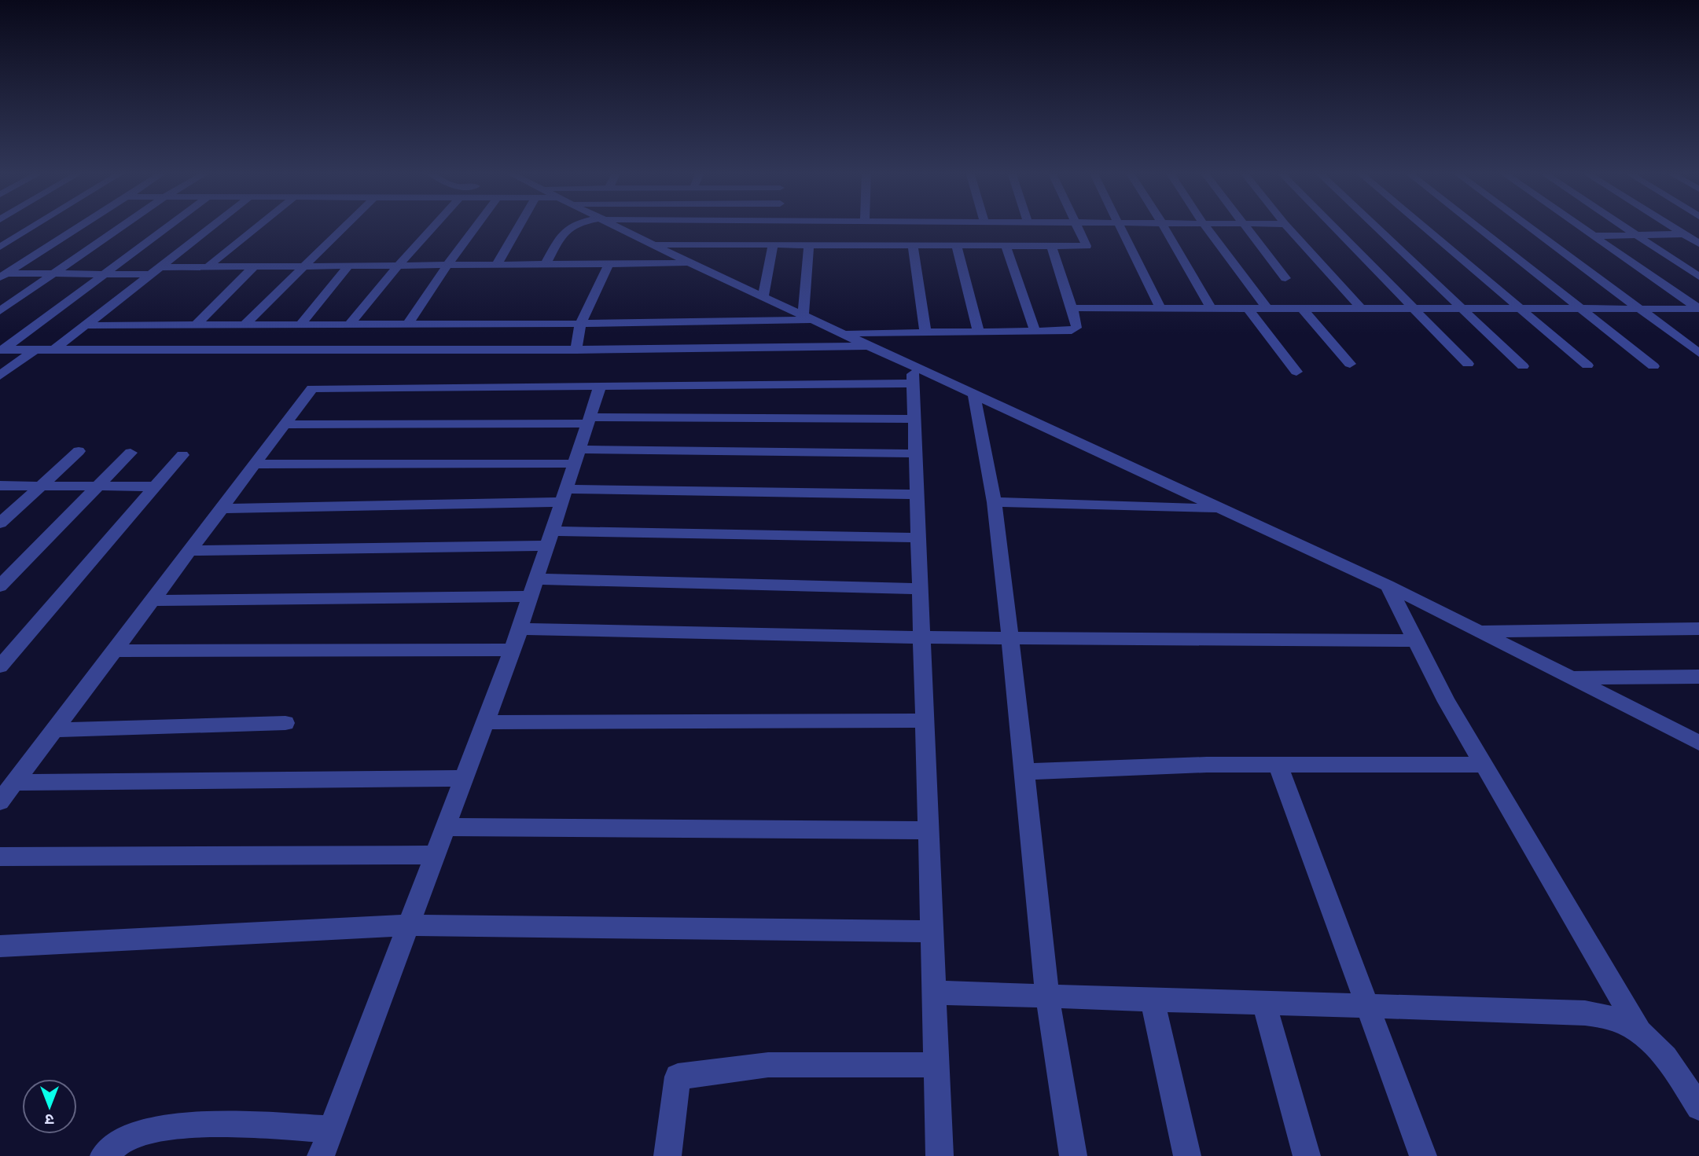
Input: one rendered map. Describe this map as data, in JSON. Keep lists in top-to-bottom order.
{
  "north": "bottom"
}
